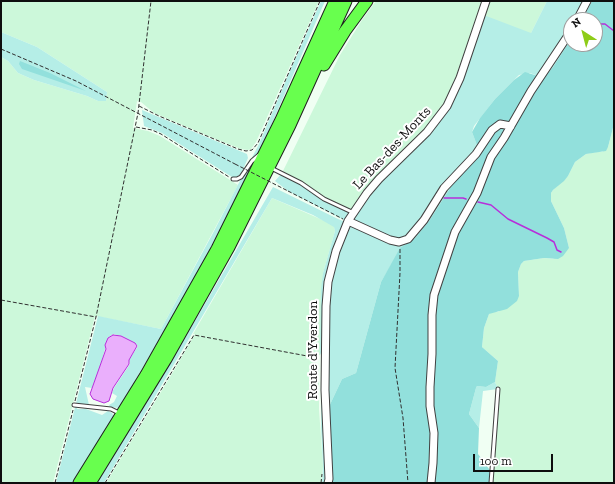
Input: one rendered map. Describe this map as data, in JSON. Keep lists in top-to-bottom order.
{
  "streets": {
    "street": ["Le Bas-des-Monts", "Route d'Yverdon"]
  },
  "crossings": [
    ["Le Bas-des-Monts", "Route d'Yverdon"]
  ],
  "scale_bar": "100 m",
  "north": "top left"
}
